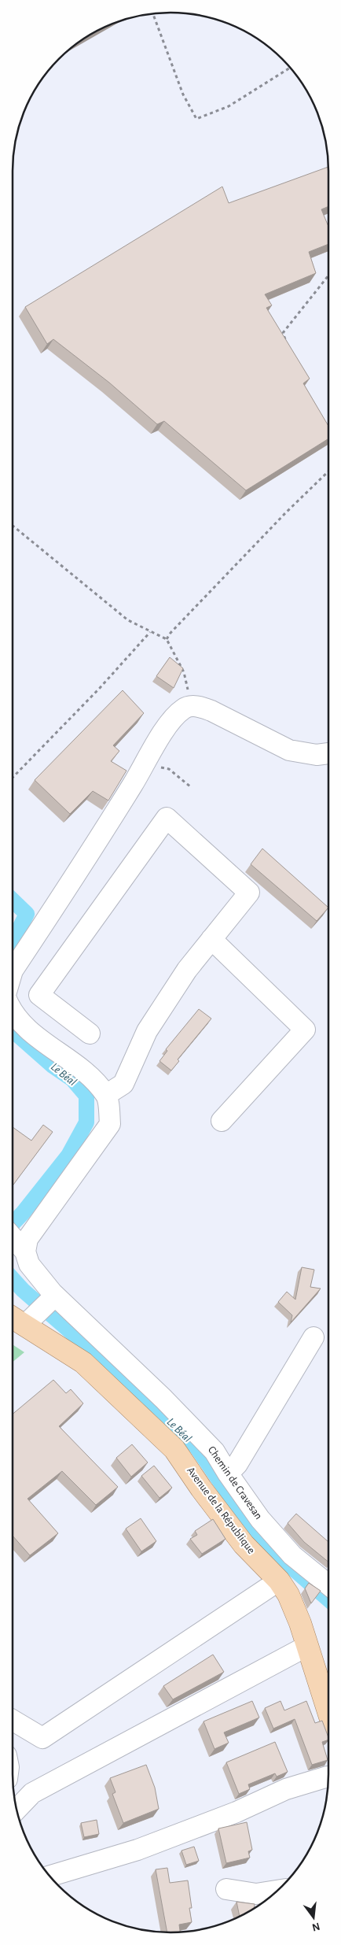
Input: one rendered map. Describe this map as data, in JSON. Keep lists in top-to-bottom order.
{
  "streets": {
    "main road": ["Avenue de la République"],
    "street": ["Chemin de Cravesan"]
  },
  "crossings": [
    ["Chemin de Cravesan", "Avenue de la République"]
  ],
  "water": ["Le Béal"],
  "north": "bottom"
}
